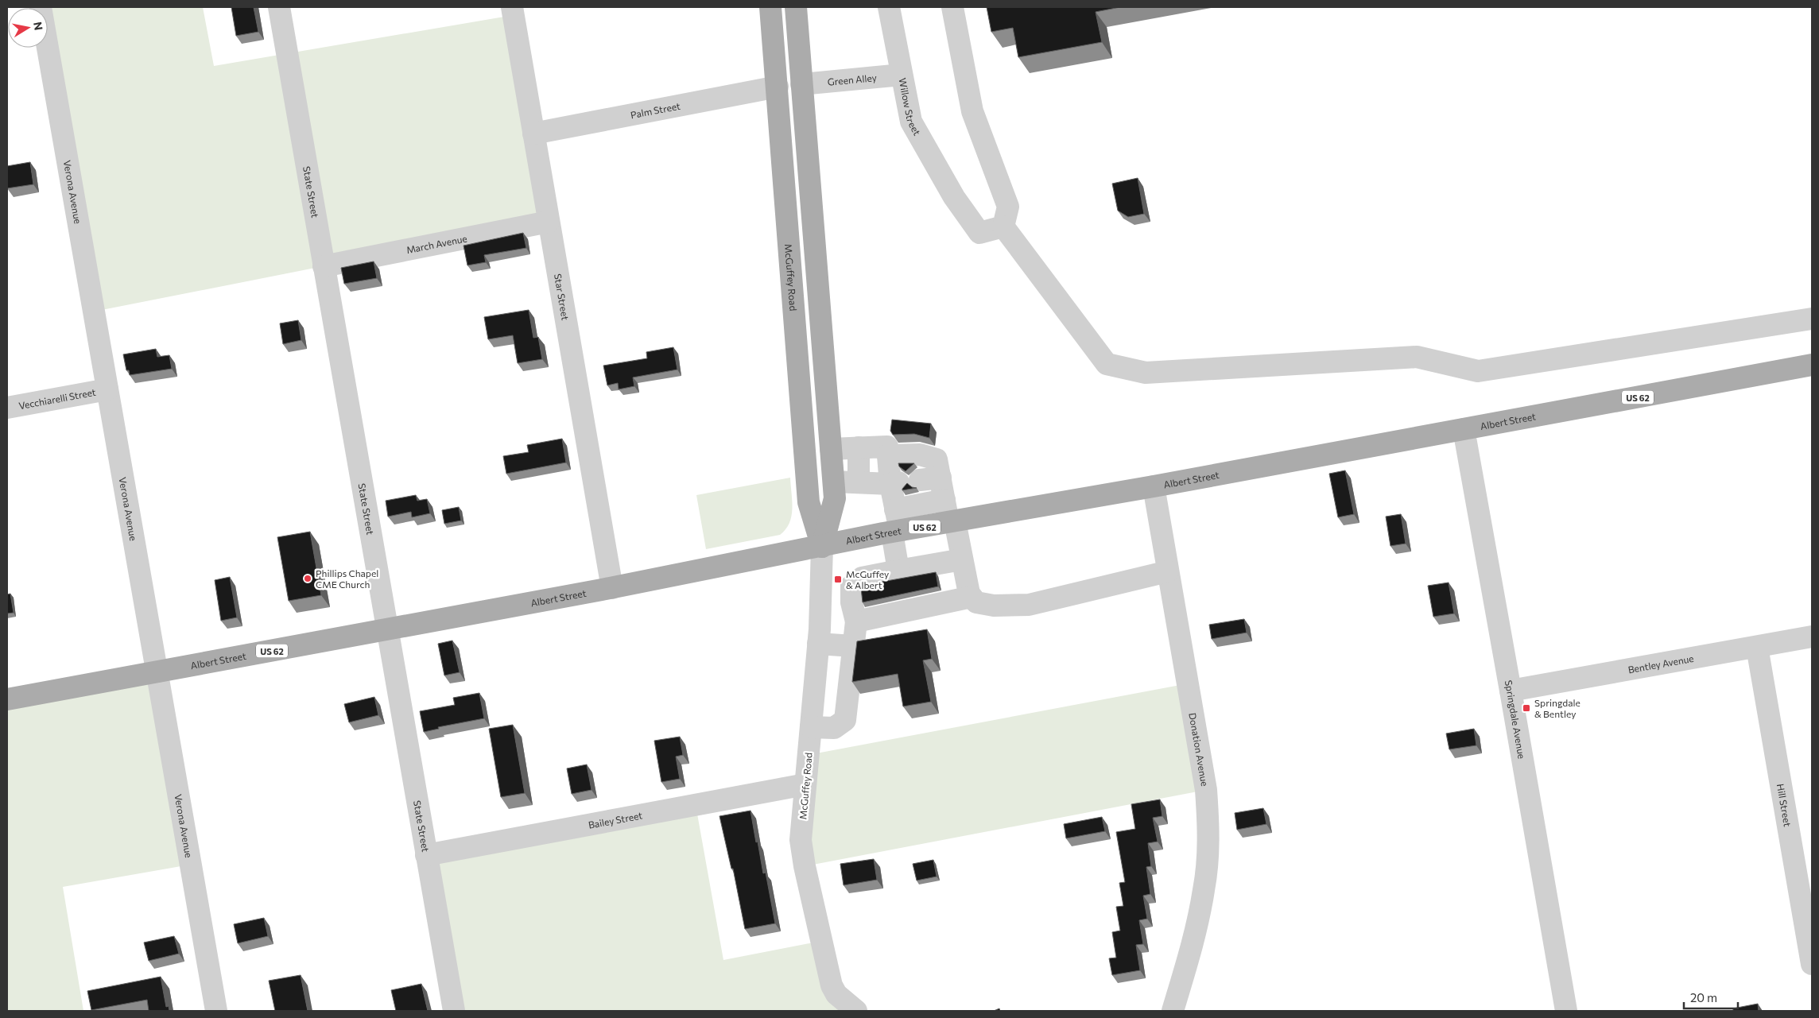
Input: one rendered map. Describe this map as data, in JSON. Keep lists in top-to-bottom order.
{
  "streets": {
    "main road": ["McGuffey Road", "US 62", "Albert Street"],
    "street": [
      "Green Alley",
      "Willow Street",
      "Palm Street",
      "Verona Avenue",
      "State Street",
      "March Avenue",
      "Star Street",
      "Vecchiarelli Street",
      "Bentley Avenue",
      "Springdale Avenue",
      "Donation Avenue",
      "Hill Street",
      "Bailey Street"
    ]
  },
  "crossings": [
    ["Green Alley", "Willow Street"],
    ["Green Alley", "McGuffey Road"],
    ["Palm Street", "McGuffey Road"],
    ["Palm Street", "Star Street"],
    ["Verona Avenue", "Vecchiarelli Street"],
    ["Verona Avenue", "Albert Street"],
    ["State Street", "March Avenue"],
    ["State Street", "Albert Street"],
    ["State Street", "Bailey Street"],
    ["March Avenue", "Star Street"],
    ["McGuffey Road", "Albert Street"],
    ["McGuffey Road", "Bailey Street"],
    ["Star Street", "Albert Street"],
    ["Albert Street", "Springdale Avenue"],
    ["Albert Street", "Donation Avenue"],
    ["Bentley Avenue", "Springdale Avenue"],
    ["Bentley Avenue", "Hill Street"]
  ],
  "places": {
    "other": ["Phillips Chapel CME Church"],
    "transit": ["McGuffey & Albert", "Springdale & Bentley"]
  },
  "scale_bar": "20 m",
  "north": "right"
}
